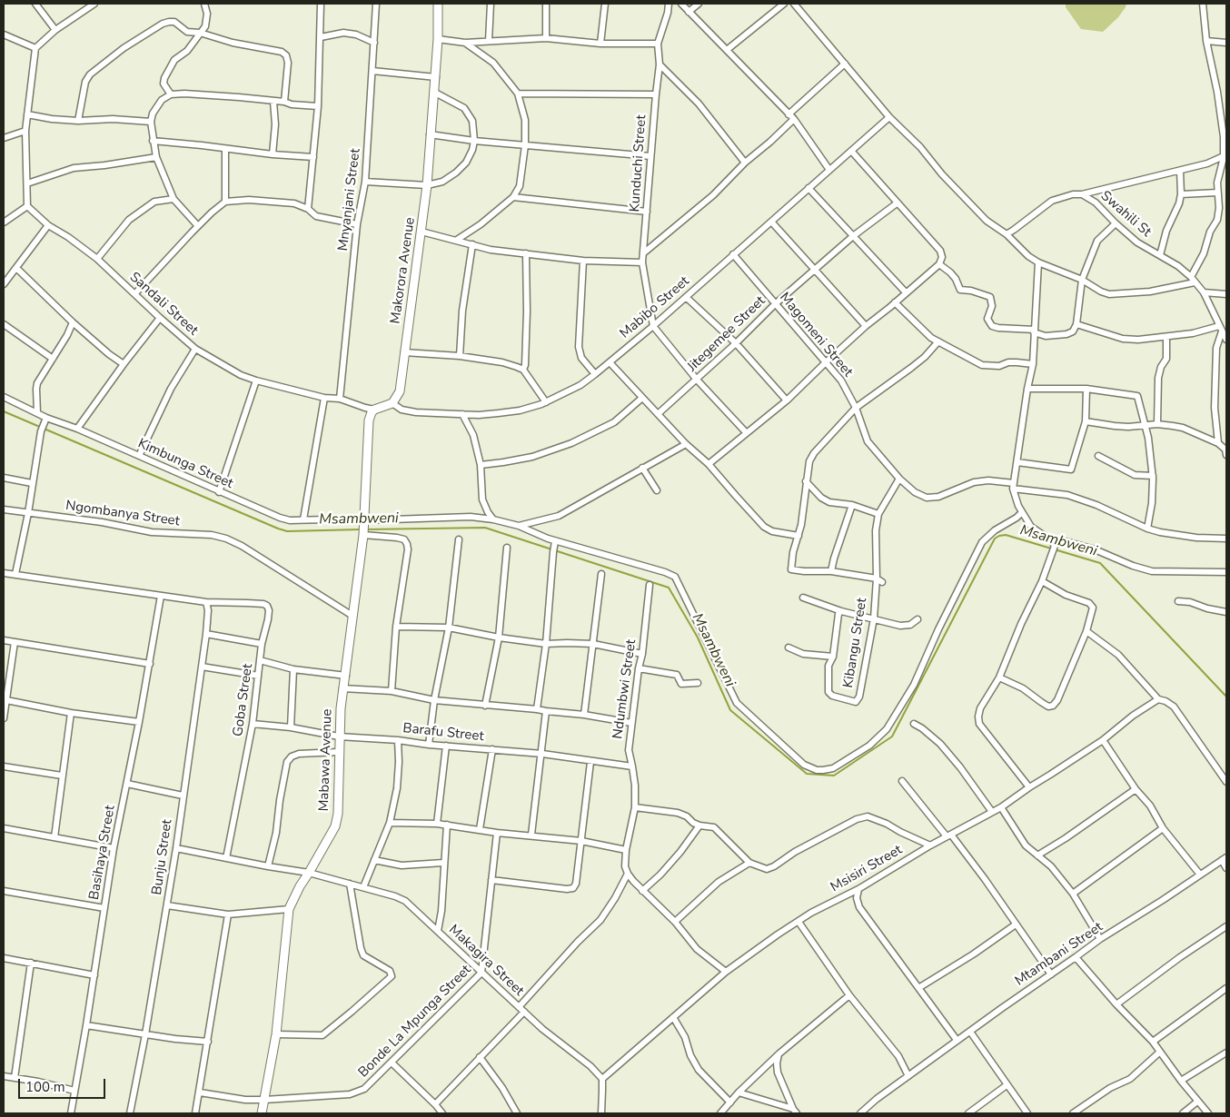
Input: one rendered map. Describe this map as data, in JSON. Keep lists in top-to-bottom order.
{
  "streets": {
    "street": [
      "Kunduchi Street",
      "Mnyanjani Street",
      "Swahili St",
      "Makorora Avenue",
      "Sandali Street",
      "Mabibo Street",
      "Jitegemee Street",
      "Magomeni Street",
      "Kimbunga Street",
      "Ngombanya Street",
      "Kibangu Street",
      "Ndumbwi Street",
      "Goba Street",
      "Barafu Street",
      "Mabawa Avenue",
      "Basihaya Street",
      "Bunju Street",
      "Msisiri Street",
      "Mtambani Street",
      "Makagira Street",
      "Bonde La Mpunga Street"
    ]
  },
  "crossings": [
    ["Kunduchi Street", "Mabibo Street"],
    ["Mnyanjani Street", "Sandali Street"],
    ["Makorora Avenue", "Mabibo Street"],
    ["Mabibo Street", "Magomeni Street"],
    ["Jitegemee Street", "Magomeni Street"],
    ["Magomeni Street", "Kibangu Street"],
    ["Kimbunga Street", "Mabawa Avenue"],
    ["Ngombanya Street", "Mabawa Avenue"],
    ["Ndumbwi Street", "Barafu Street"],
    ["Goba Street", "Barafu Street"],
    ["Goba Street", "Bunju Street"],
    ["Goba Street", "Makagira Street"],
    ["Barafu Street", "Mabawa Avenue"],
    ["Mabawa Avenue", "Makagira Street"],
    ["Mabawa Avenue", "Bonde La Mpunga Street"],
    ["Bunju Street", "Makagira Street"],
    ["Msisiri Street", "Makagira Street"],
    ["Makagira Street", "Bonde La Mpunga Street"]
  ],
  "water": ["Msambweni"],
  "scale_bar": "100 m"
}
